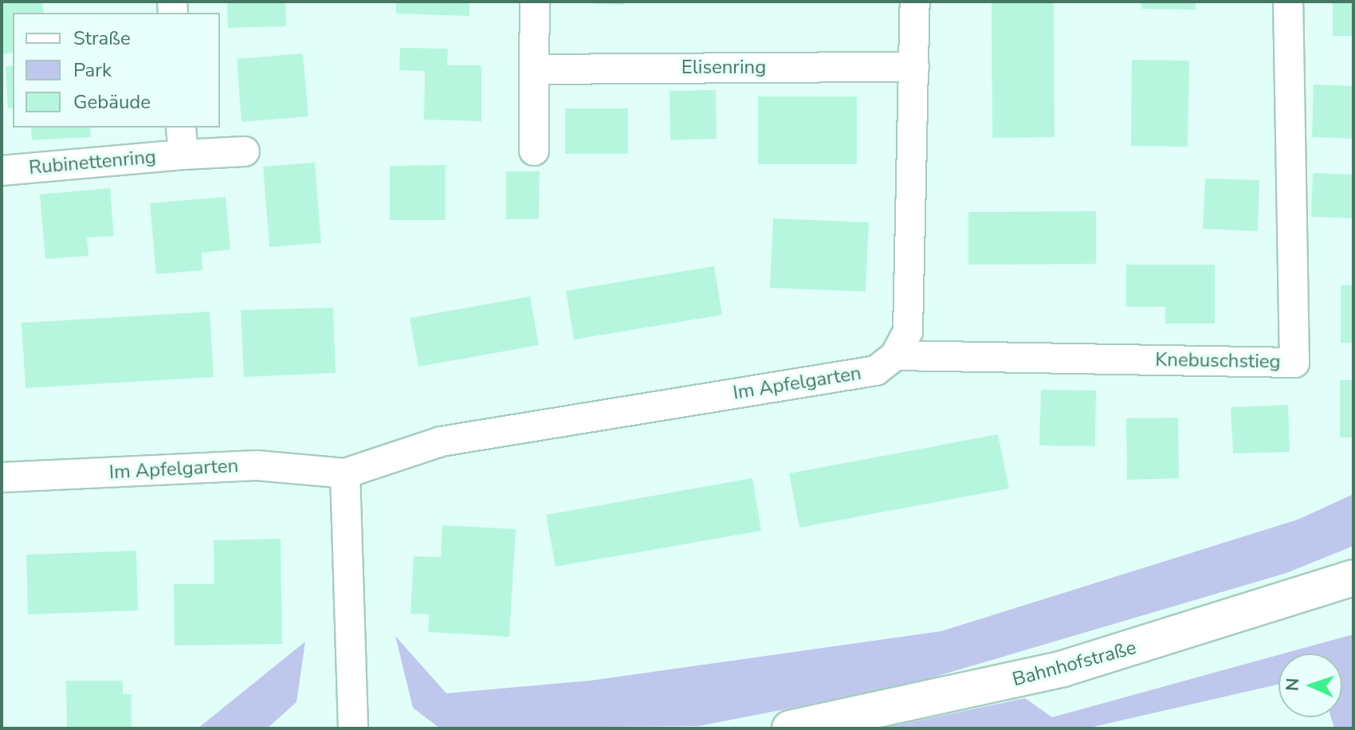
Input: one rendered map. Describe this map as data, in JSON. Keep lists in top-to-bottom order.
{
  "streets": {
    "street": [
      "Elisenring",
      "Rubinettenring",
      "Knebuschstieg",
      "Im Apfelgarten",
      "Bahnhofstraße"
    ]
  },
  "crossings": [
    ["Knebuschstieg", "Im Apfelgarten"]
  ],
  "legend": ["Straße", "Park", "Gebäude"],
  "north": "left"
}
